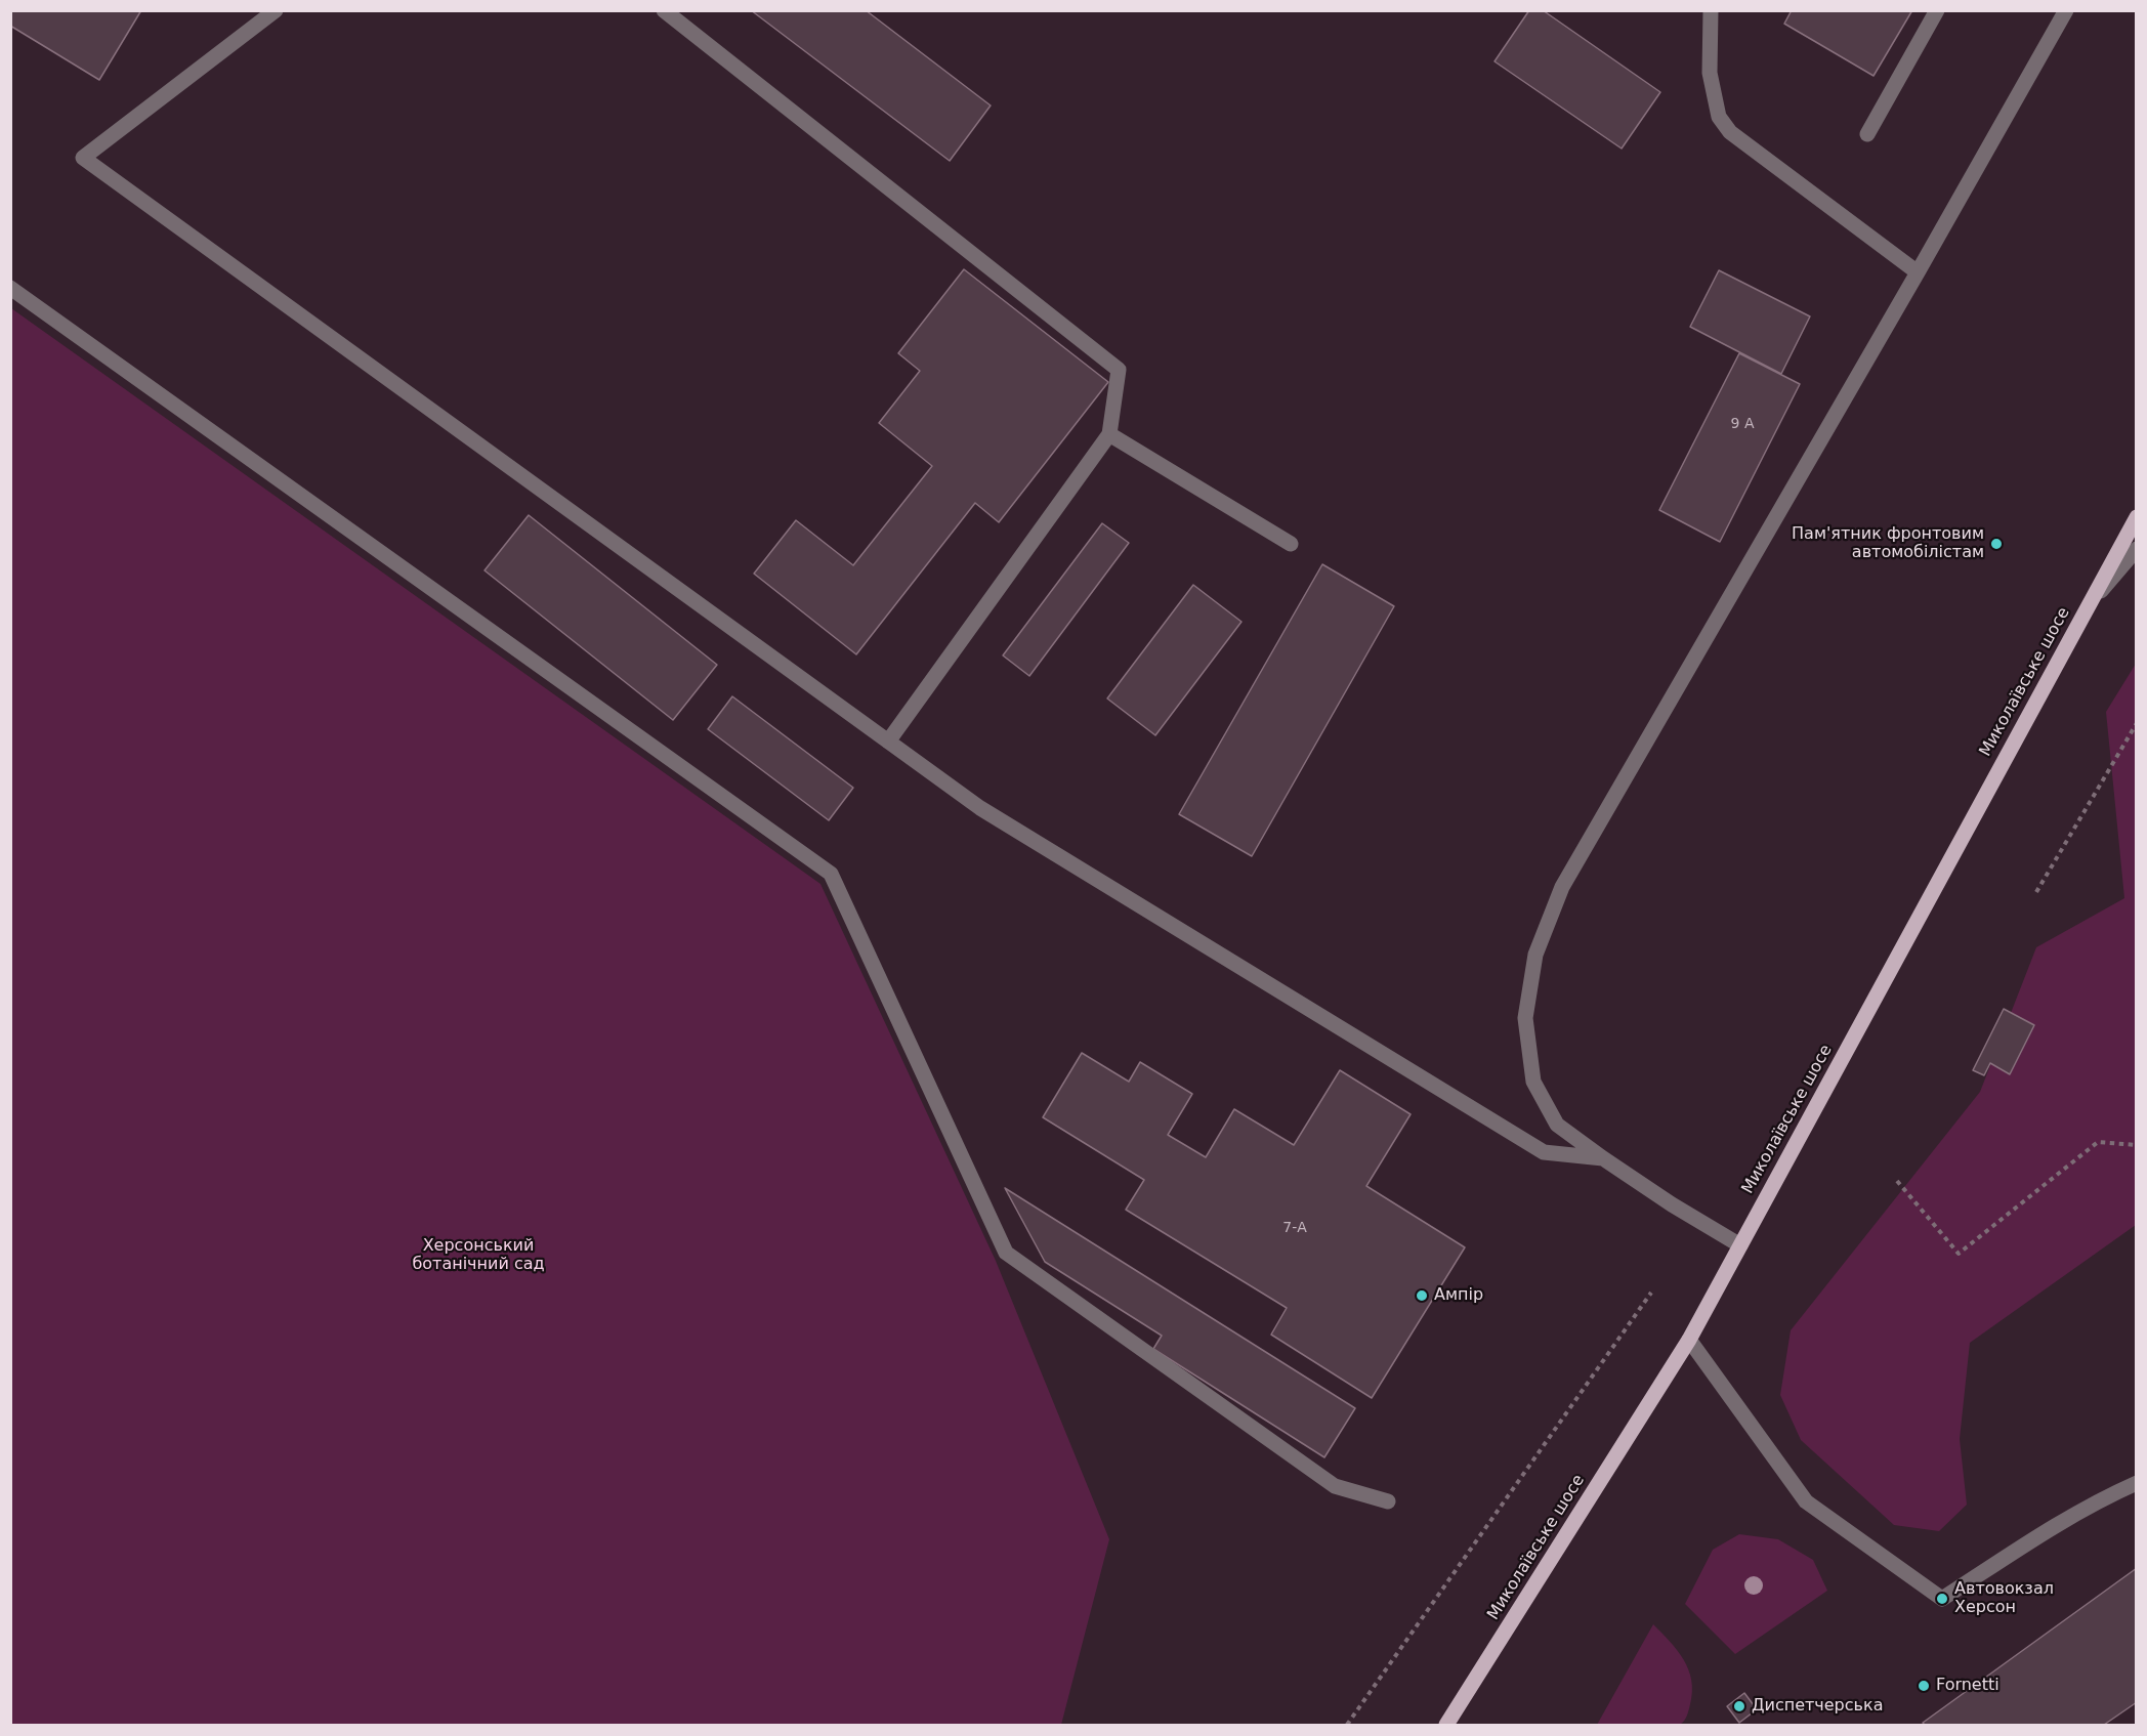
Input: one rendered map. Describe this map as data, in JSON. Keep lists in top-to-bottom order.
{
  "streets": {
    "main road": ["Миколаївське шосе"]
  },
  "parks": ["Херсонський ботанічний сад"],
  "places": [
    "Пам'ятник фронтовим автомобілістам",
    "Ампір",
    "Автовокзал Херсон",
    "Fornetti",
    "Диспетчерська"
  ],
  "house_numbers": ["9 А", "7-А"]
}
